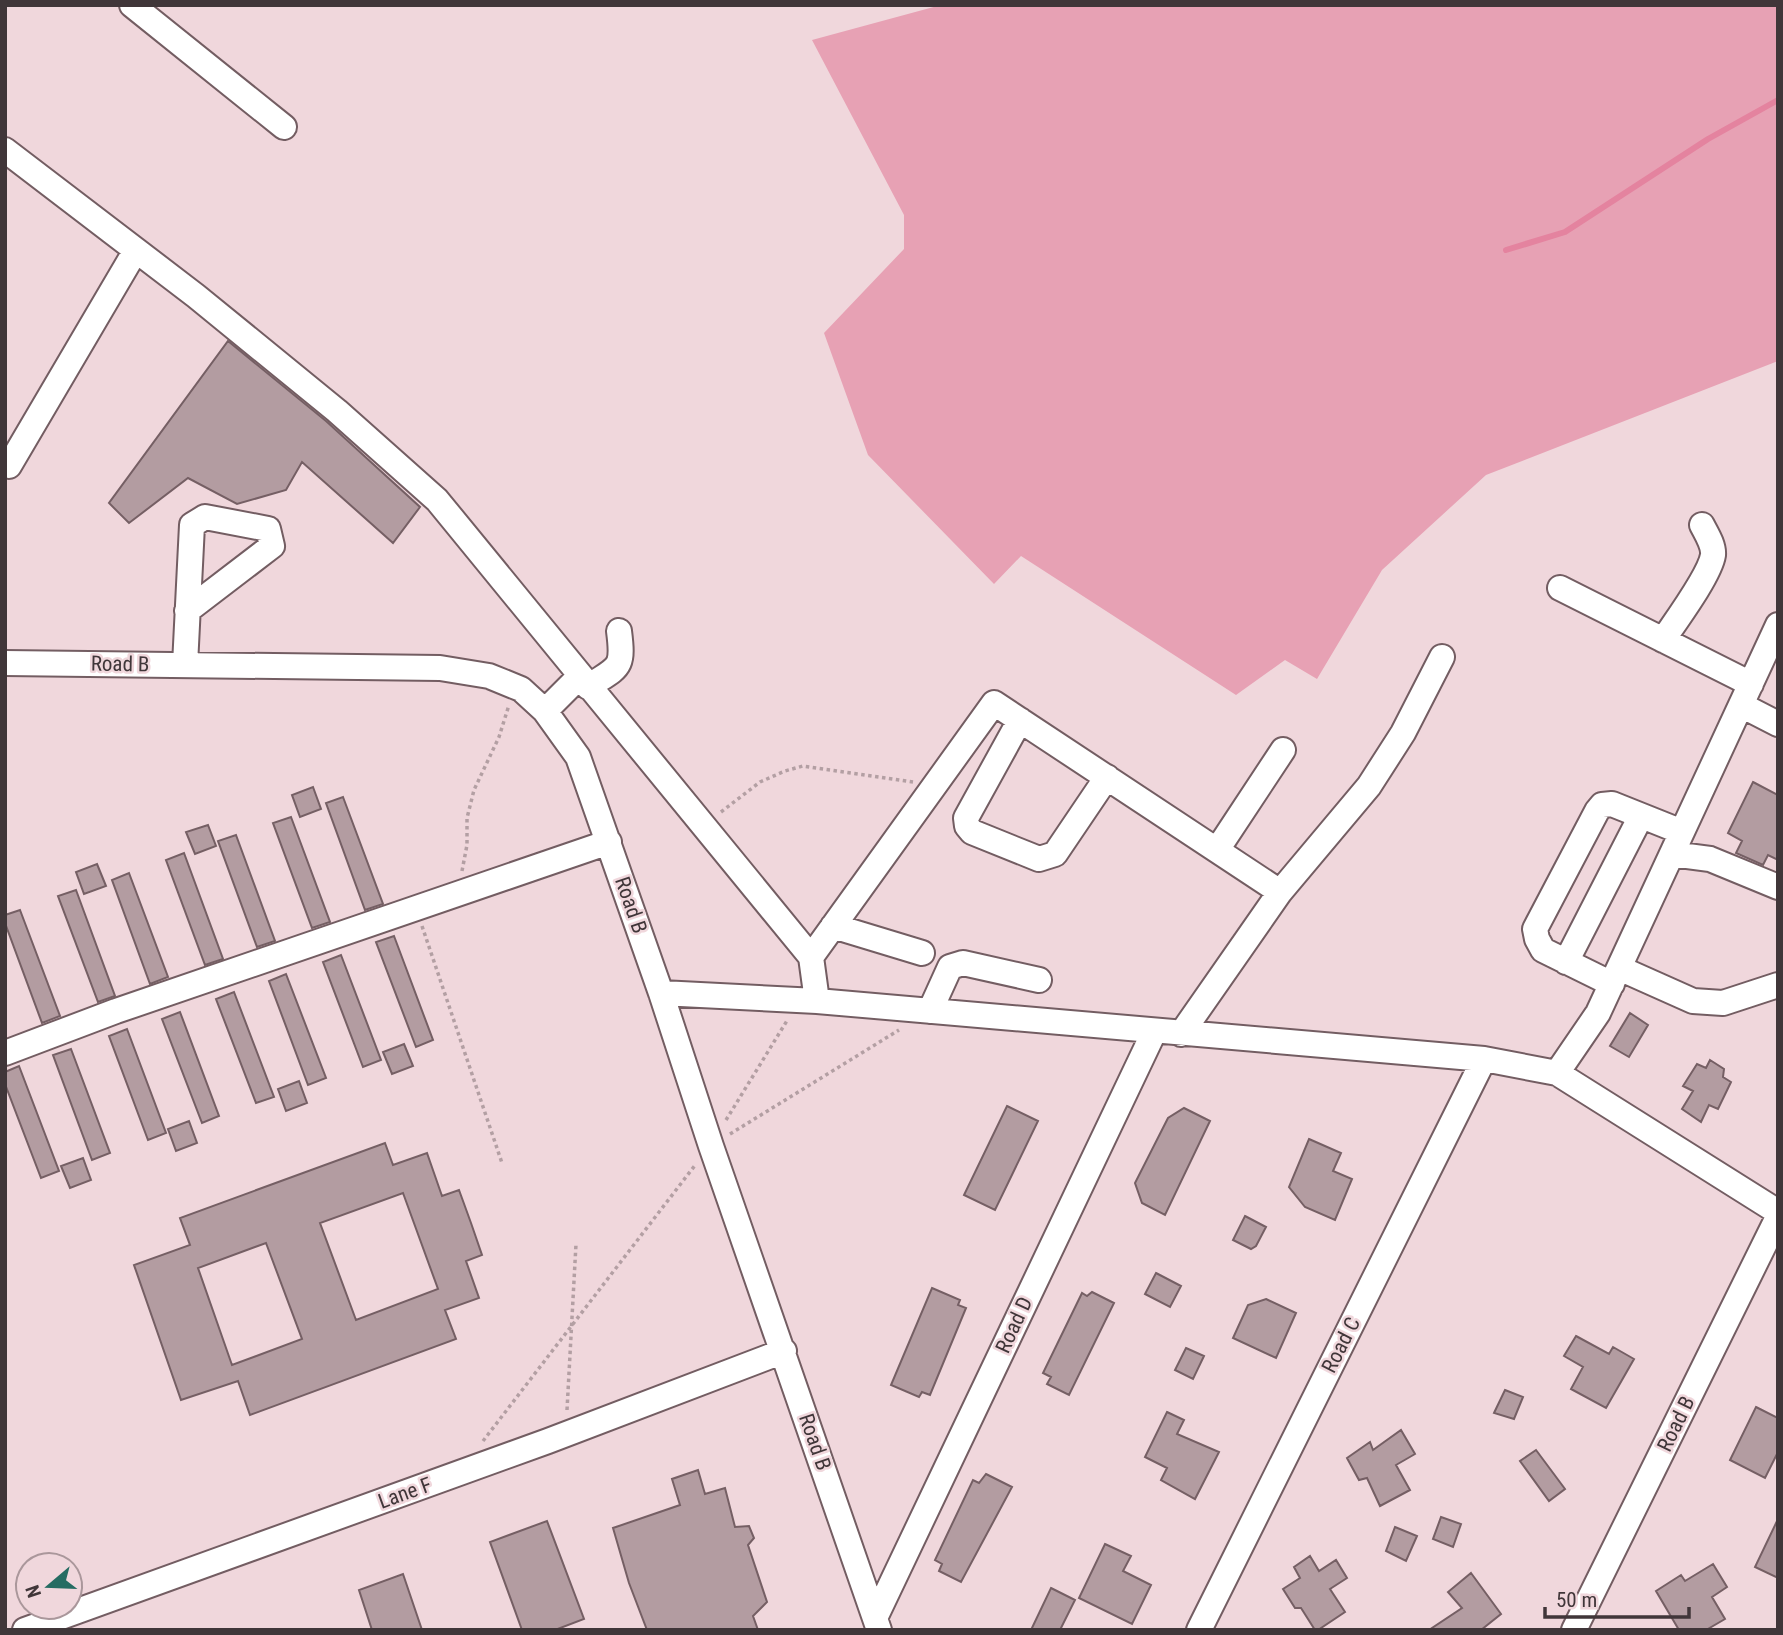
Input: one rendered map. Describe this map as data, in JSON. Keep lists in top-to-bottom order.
{
  "streets": {
    "street": [
      "Road B",
      "Road D",
      "Road C",
      "Lane F"
    ]
  },
  "crossings": [
    ["Road B", "Road D"],
    ["Road B", "Lane F"]
  ],
  "scale_bar": "50 m",
  "north": "left"
}
